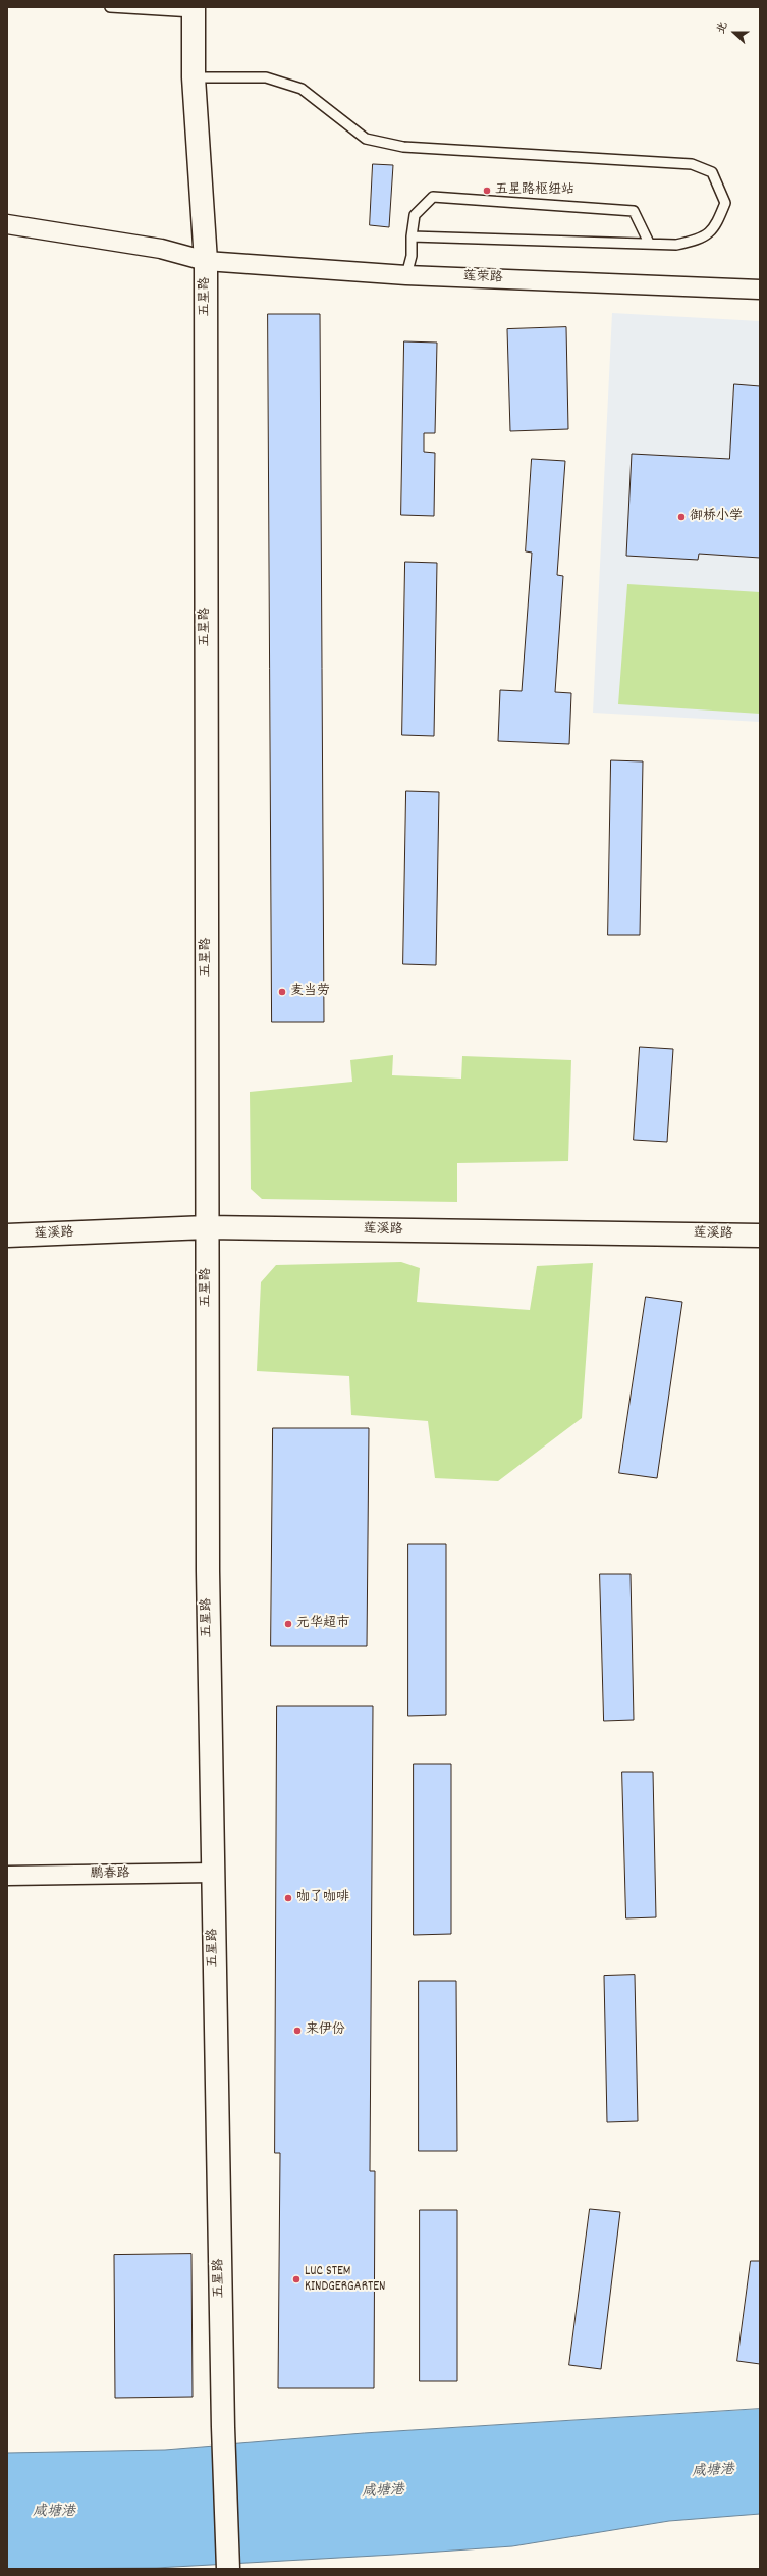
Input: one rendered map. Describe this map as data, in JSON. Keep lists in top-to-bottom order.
{
  "streets": {
    "street": [
      "莲荣路",
      "五星路",
      "莲溪路",
      "鹏春路"
    ]
  },
  "crossings": [
    ["莲荣路", "五星路"],
    ["五星路", "莲溪路"],
    ["五星路", "鹏春路"]
  ],
  "water": ["咸塘港"],
  "places": [
    "五星路枢纽站",
    "御桥小学",
    "麦当劳",
    "元华超市",
    "咖了咖啡",
    "来伊份",
    "LUC STEM KINDGERGARTEN"
  ],
  "north": "left"
}
